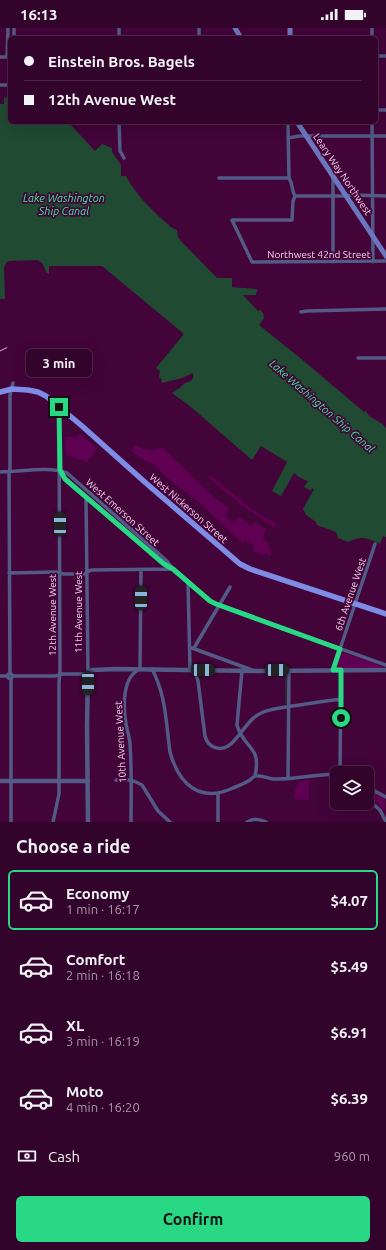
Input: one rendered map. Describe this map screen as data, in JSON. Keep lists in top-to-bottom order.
{
  "streets": {
    "main road": ["Leary Way Northwest", "West Nickerson Street"],
    "street": [
      "Northwest 42nd Street",
      "West Emerson Street",
      "6th Avenue West",
      "11th Avenue West",
      "12th Avenue West",
      "10th Avenue West"
    ]
  },
  "crossings": [
    ["West Nickerson Street", "6th Avenue West"],
    ["West Nickerson Street", "12th Avenue West"],
    ["West Emerson Street", "6th Avenue West"],
    ["West Emerson Street", "11th Avenue West"],
    ["West Emerson Street", "12th Avenue West"]
  ],
  "water": ["Lake Washington Ship Canal"],
  "page": {
    "status": "16:13",
    "banner": ["Einstein Bros. Bagels", "12th Avenue West"],
    "bubble": "3 min",
    "heading": "Choose a ride",
    "list": [
      {
        "name": "Economy",
        "note": "1 min · 16:17",
        "value": "$4.07"
      },
      {
        "name": "Comfort",
        "note": "2 min · 16:18",
        "value": "$5.49"
      },
      {
        "name": "XL",
        "note": "3 min · 16:19",
        "value": "$6.91"
      },
      {
        "name": "Moto",
        "note": "4 min · 16:20",
        "value": "$6.39"
      }
    ],
    "pay": ["Cash", "960 m"],
    "buttons": "Confirm"
  }
}
